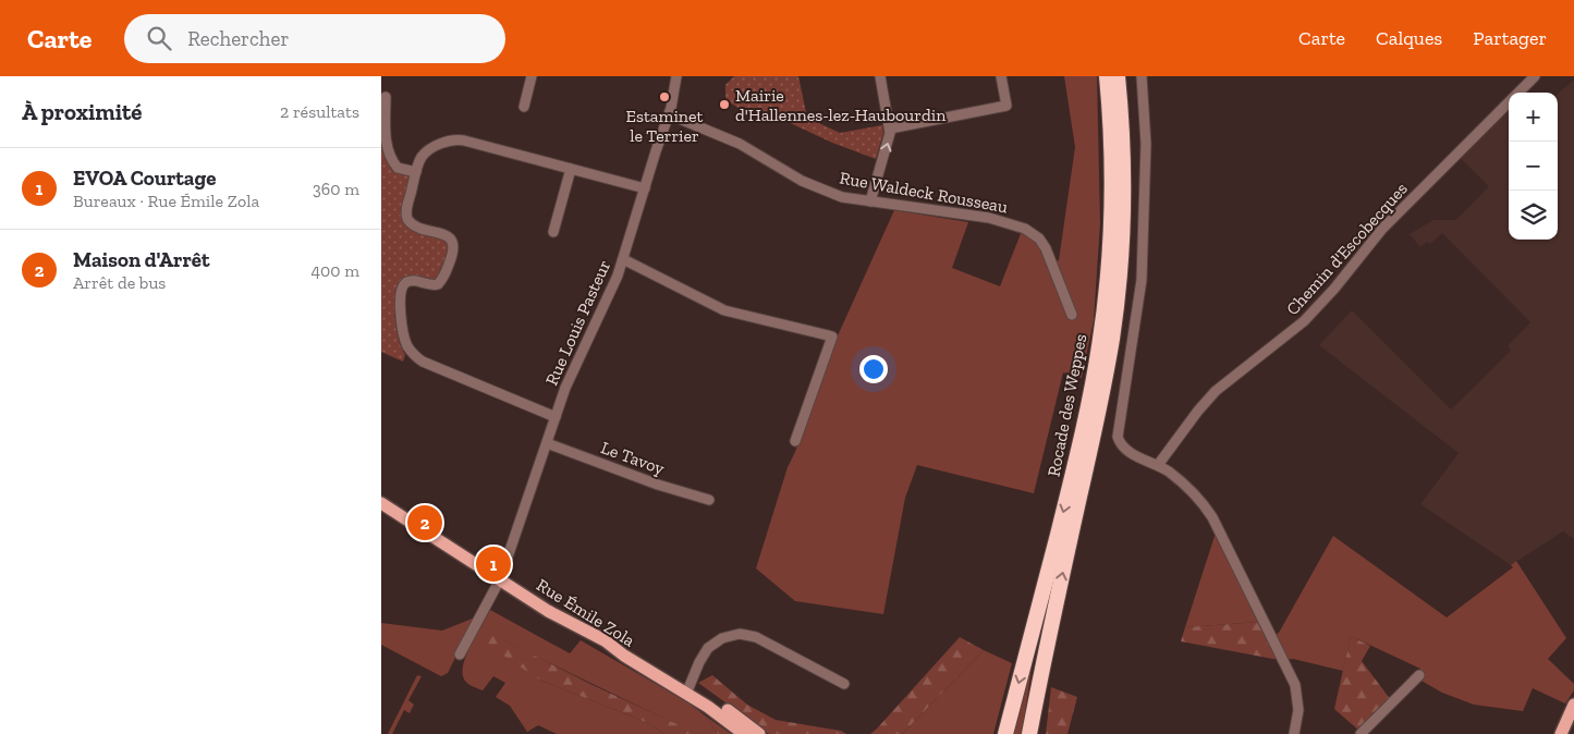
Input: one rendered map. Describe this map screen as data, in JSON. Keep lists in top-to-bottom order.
{
  "streets": {
    "highway": ["Rocade des Weppes"],
    "main road": ["Rue Émile Zola"],
    "street": [
      "Rue Waldeck Rousseau",
      "Chemin d'Escobecques",
      "Rue Louis Pasteur",
      "Le Tavoy"
    ]
  },
  "crossings": [
    ["Rue Waldeck Rousseau", "Rue Louis Pasteur"],
    ["Rue Louis Pasteur", "Le Tavoy"],
    ["Rue Louis Pasteur", "Rue Émile Zola"]
  ],
  "places": ["Estaminet le Terrier", "Mairie d'Hallennes-lez-Haubourdin"],
  "page": {
    "header": "Carte",
    "search": "Rechercher",
    "nav": ["Carte", "Calques", "Partager"],
    "heading": ["À proximité", "2 résultats"],
    "map_buttons": ["+", "−"],
    "list": [
      {
        "mark": "1",
        "name": "EVOA Courtage",
        "note": "Bureaux · Rue Émile Zola",
        "value": "360 m"
      },
      {
        "mark": "2",
        "name": "Maison d'Arrêt",
        "note": "Arrêt de bus",
        "value": "400 m"
      }
    ],
    "pins": ["2", "1"]
  }
}
